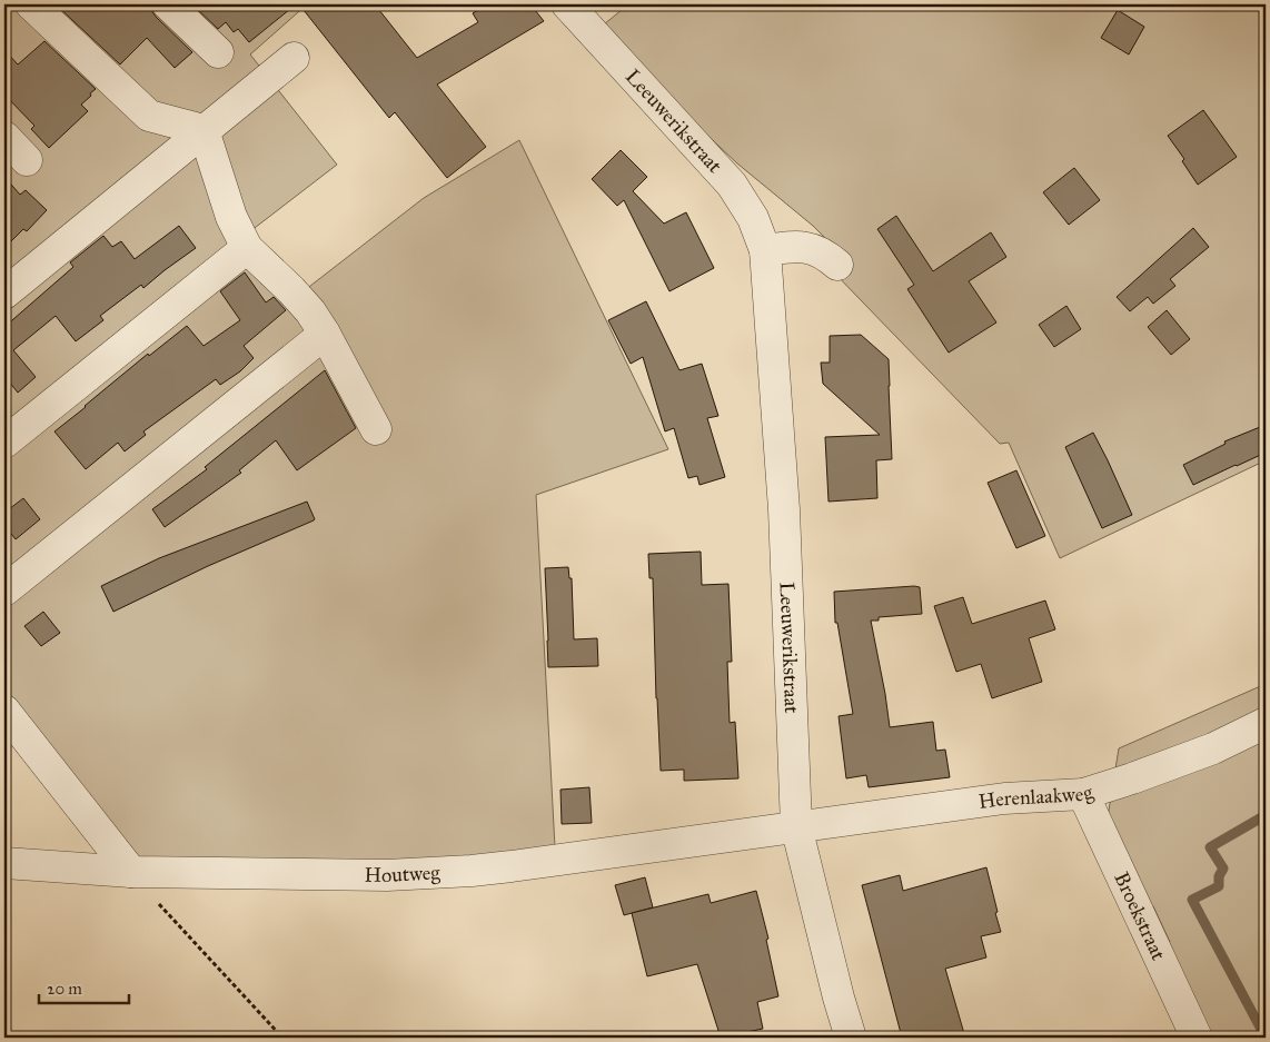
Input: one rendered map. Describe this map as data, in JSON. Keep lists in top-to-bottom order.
{
  "streets": {
    "street": [
      "Leeuwerikstraat",
      "Herenlaakweg",
      "Houtweg",
      "Broekstraat"
    ]
  },
  "crossings": [
    ["Leeuwerikstraat", "Herenlaakweg"],
    ["Leeuwerikstraat", "Houtweg"],
    ["Herenlaakweg", "Houtweg"],
    ["Herenlaakweg", "Broekstraat"]
  ],
  "scale_bar": "20 m"
}
